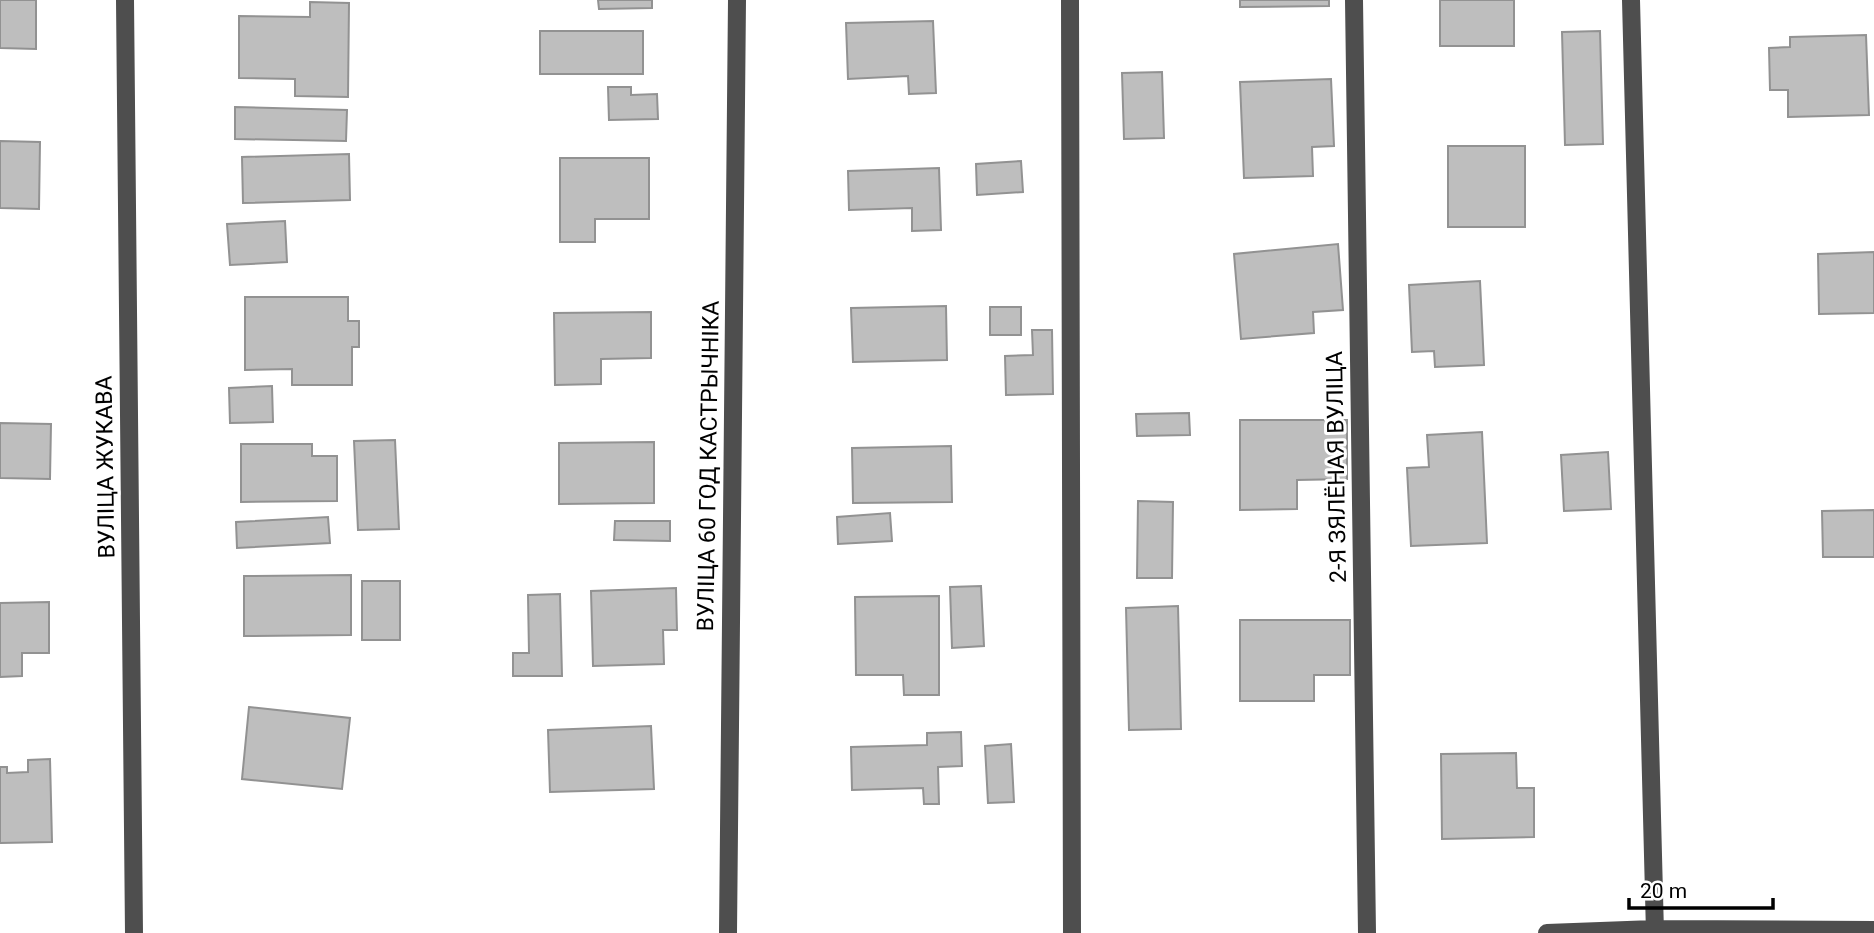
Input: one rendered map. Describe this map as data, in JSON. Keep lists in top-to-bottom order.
{
  "streets": {
    "street": ["ВУЛІЦА 60 ГОД КАСТРЫЧНІКА", "ВУЛІЦА ЖУКАВА", "2-Я ЗЯЛЁНАЯ ВУЛІЦА"]
  },
  "scale_bar": "20 m"
}
